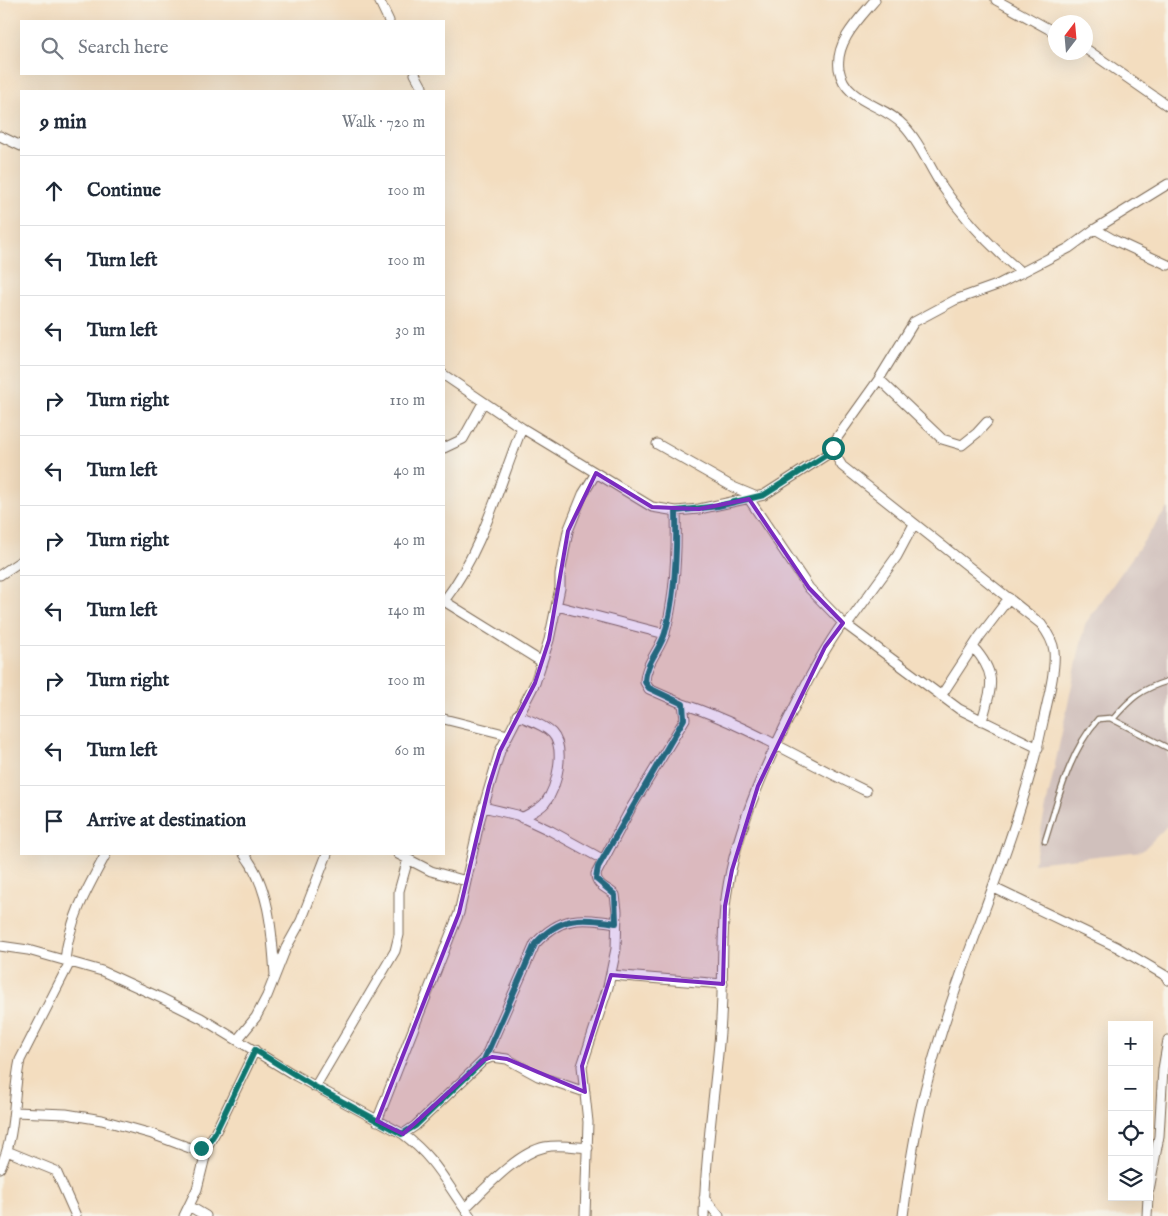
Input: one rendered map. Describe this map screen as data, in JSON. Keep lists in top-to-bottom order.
{
  "north": "top",
  "page": {
    "search": "Search here",
    "heading": ["9 min", "Walk · 720 m"],
    "list": [
      ["Continue", "100 m"],
      ["Turn left", "100 m"],
      ["Turn left", "30 m"],
      ["Turn right", "110 m"],
      ["Turn left", "40 m"],
      ["Turn right", "40 m"],
      ["Turn left", "140 m"],
      ["Turn right", "100 m"],
      ["Turn left", "60 m"],
      "Arrive at destination"
    ],
    "map_buttons": ["+", "−"]
  }
}
